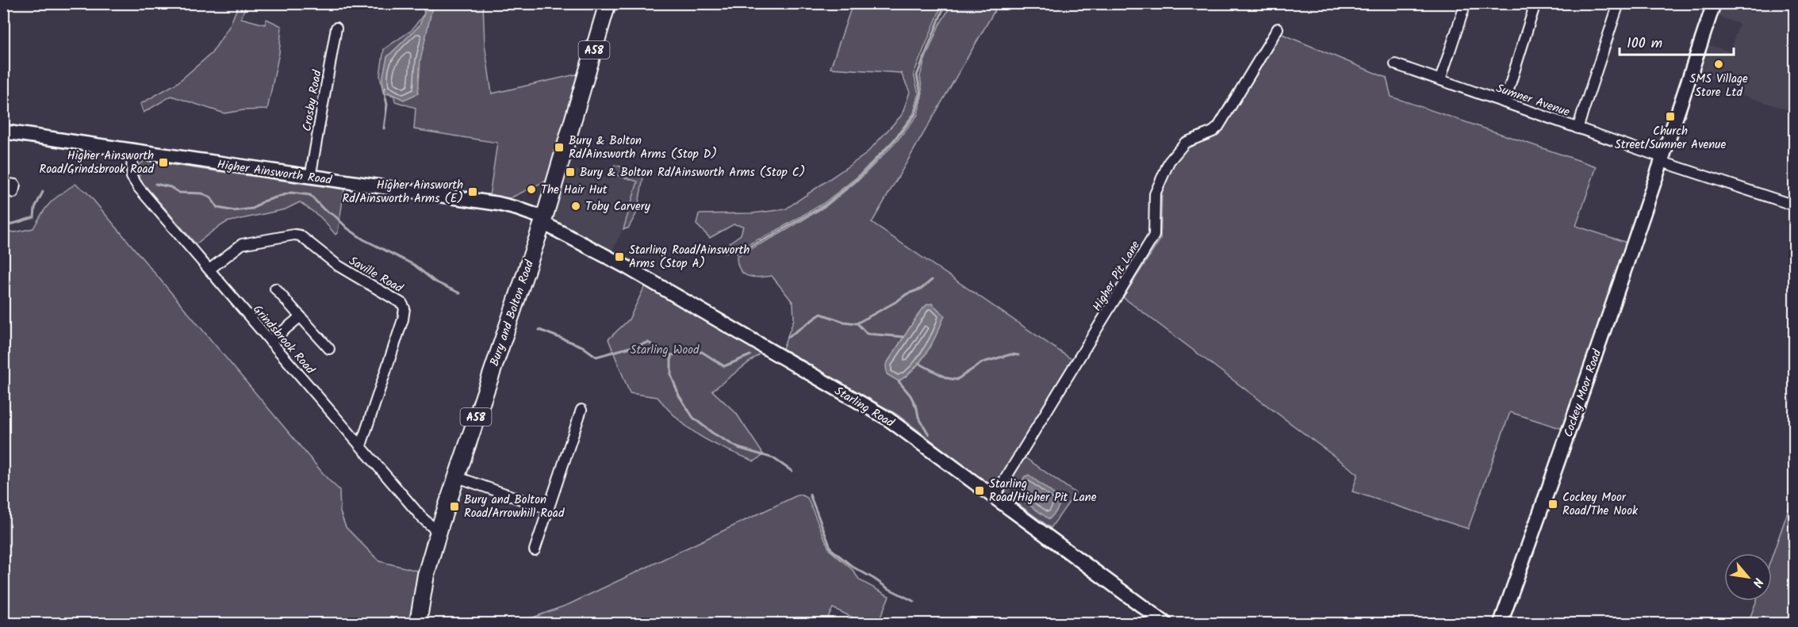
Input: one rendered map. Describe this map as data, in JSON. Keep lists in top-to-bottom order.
{
  "streets": {
    "highway": ["A58", "Bury and Bolton Road"],
    "main road": ["Higher Ainsworth Road", "Cockey Moor Road", "Starling Road"],
    "street": [
      "Sumner Avenue",
      "Crosby Road",
      "Saville Road",
      "Higher Pit Lane",
      "Grindsbrook Road"
    ]
  },
  "crossings": [
    ["Sumner Avenue", "Cockey Moor Road"],
    ["Crosby Road", "Higher Ainsworth Road"],
    ["Higher Ainsworth Road", "Bury and Bolton Road"],
    ["Higher Ainsworth Road", "Grindsbrook Road"],
    ["Higher Ainsworth Road", "Starling Road"],
    ["Saville Road", "Grindsbrook Road"],
    ["Higher Pit Lane", "Starling Road"],
    ["Bury and Bolton Road", "Grindsbrook Road"],
    ["Bury and Bolton Road", "Starling Road"]
  ],
  "parks": ["Starling Wood"],
  "places": {
    "other": ["SMS Village Store Ltd", "The Hair Hut", "Toby Carvery"],
    "transit": [
      "Church Street/Sumner Avenue",
      "Bury & Bolton Rd/Ainsworth Arms (Stop D)",
      "Higher Ainsworth Road/Grindsbrook Road",
      "Bury & Bolton Rd/Ainsworth Arms (Stop C)",
      "Higher Ainsworth Rd/Ainsworth Arms (E)",
      "Starling Road/Ainsworth Arms (Stop A)",
      "Starling Road/Higher Pit Lane",
      "Cockey Moor Road/The Nook",
      "Bury and Bolton Road/Arrowhill Road"
    ]
  },
  "scale_bar": "100 m",
  "north": "bottom right"
}
